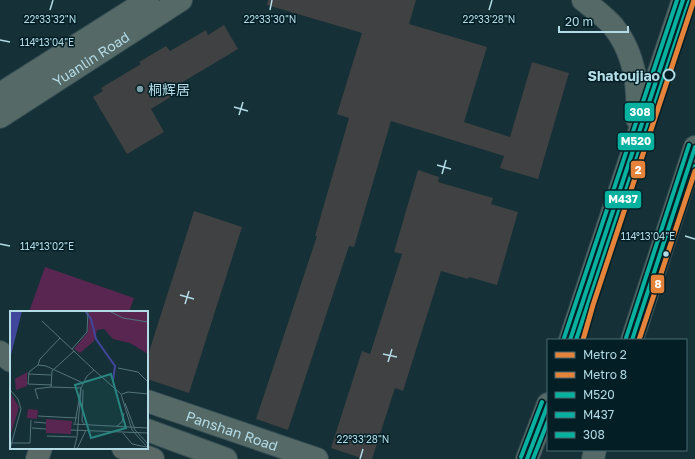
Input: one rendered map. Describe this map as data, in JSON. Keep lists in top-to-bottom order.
{
  "streets": {
    "main road": ["Yuanlin Road", "Panshan Road"]
  },
  "places": ["Shatoujiao", "桐辉居"],
  "lines": [
    "metro line 2",
    "transit line M520",
    "transit line 308",
    "transit line M437",
    "metro line 8"
  ],
  "legend": [
    "Metro 2",
    "Metro 8",
    "M520",
    "M437",
    "308"
  ],
  "scale_bar": "20 m",
  "coordinates": [
    "22°33'32\"N",
    "22°33'30\"N",
    "22°33'28\"N",
    "114°13'04\"E",
    "114°13'02\"E"
  ]
}
